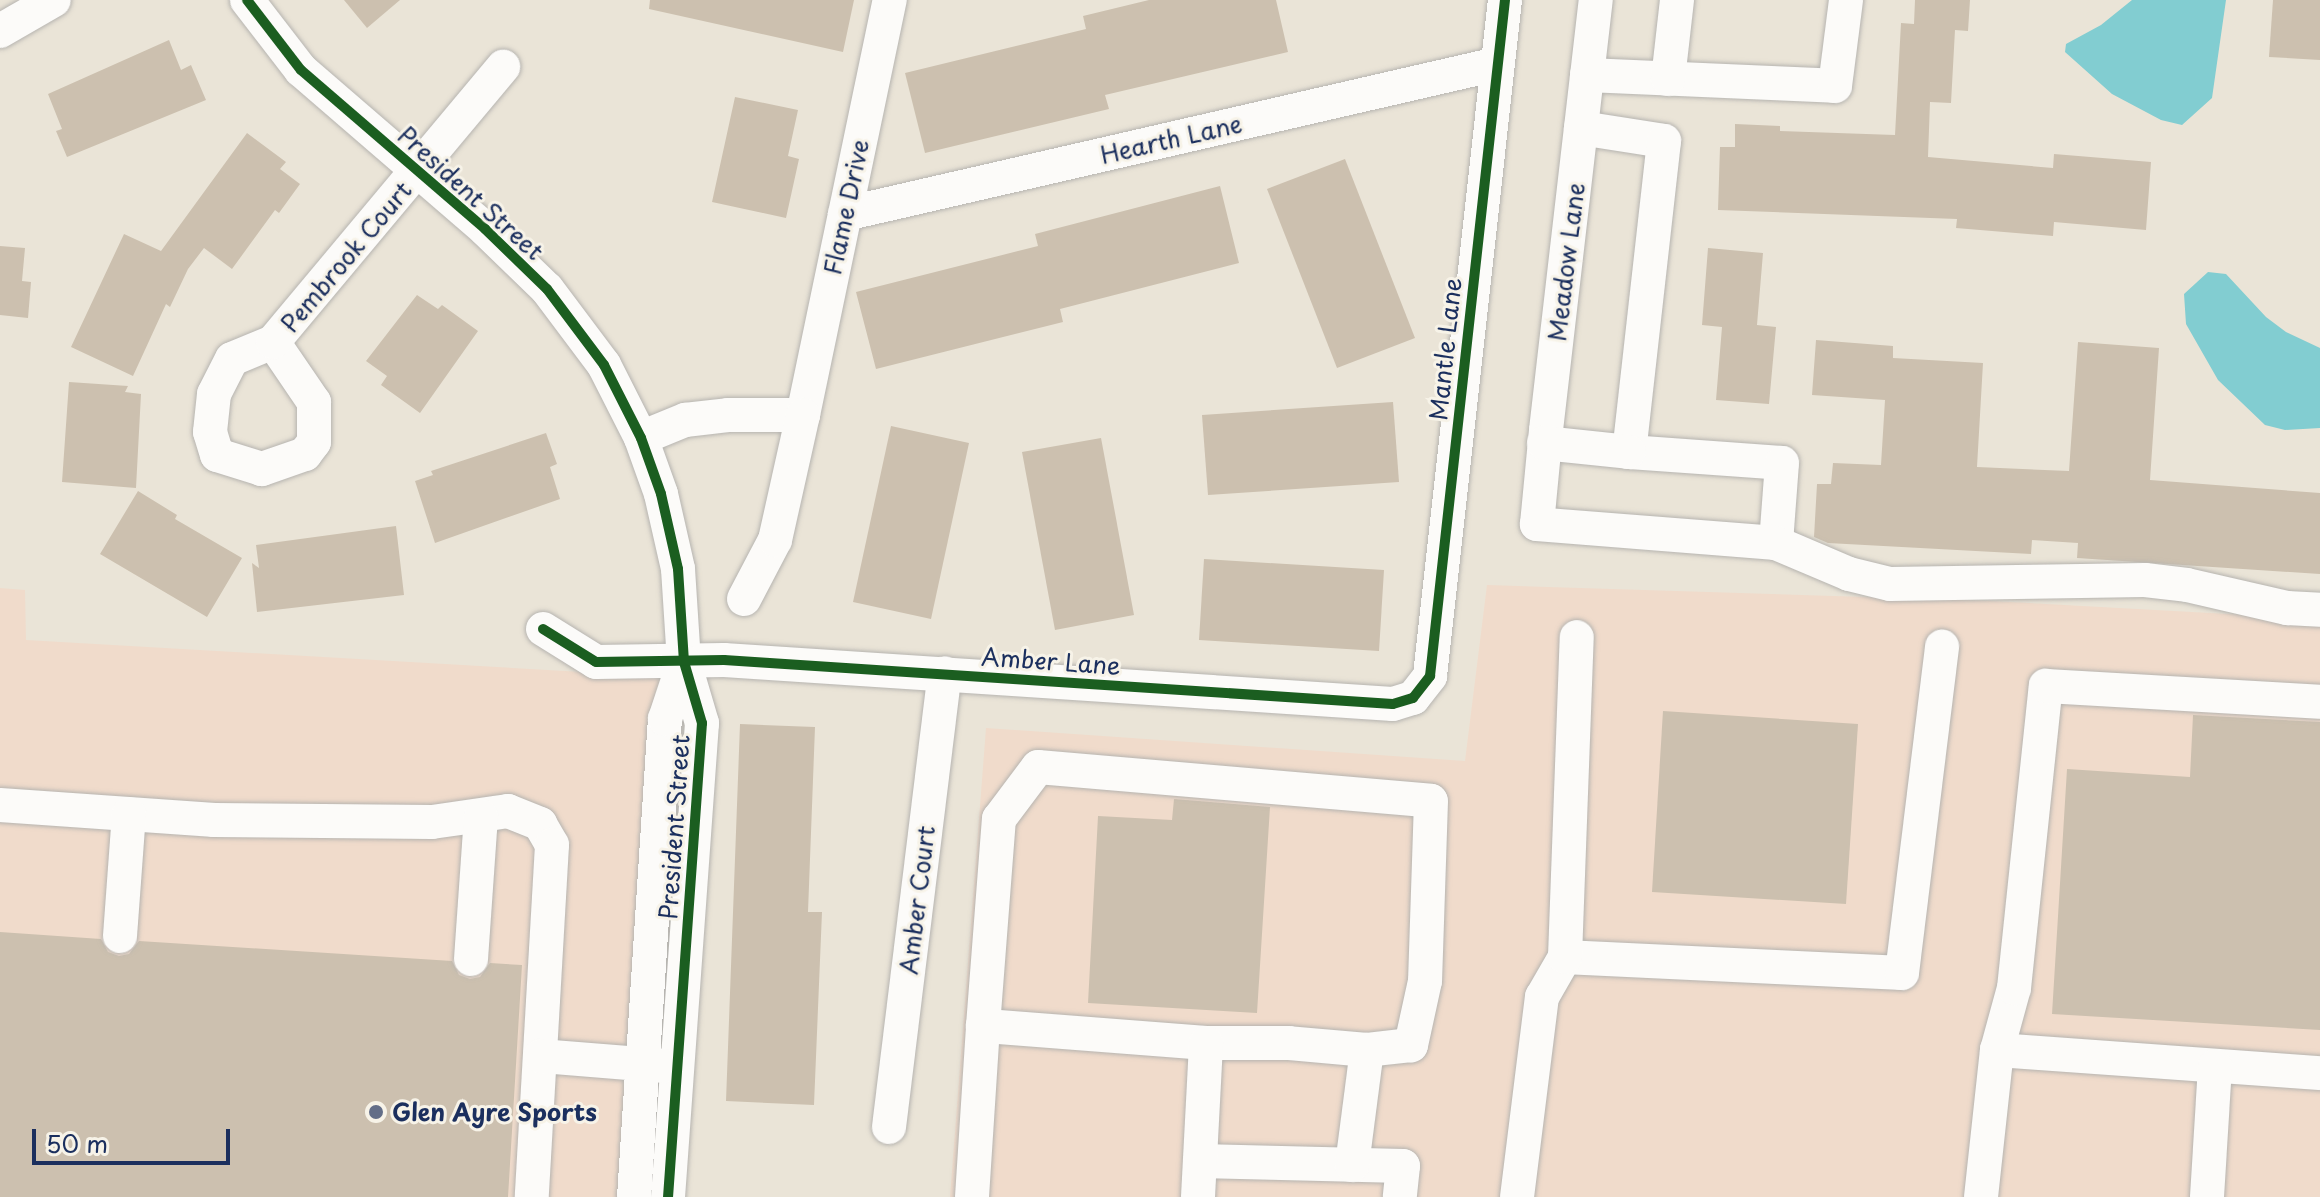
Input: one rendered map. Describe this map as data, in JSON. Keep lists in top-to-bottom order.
{
  "streets": {
    "street": [
      "Hearth Lane",
      "President Street",
      "Flame Drive",
      "Pembrook Court",
      "Meadow Lane",
      "Mantle Lane",
      "Amber Lane",
      "Amber Court"
    ]
  },
  "crossings": [
    ["Hearth Lane", "Flame Drive"],
    ["Hearth Lane", "Mantle Lane"],
    ["President Street", "Pembrook Court"],
    ["President Street", "Amber Lane"],
    ["Mantle Lane", "Amber Lane"],
    ["Amber Lane", "Amber Court"]
  ],
  "places": ["Glen Ayre Sports"],
  "scale_bar": "50 m"
}
